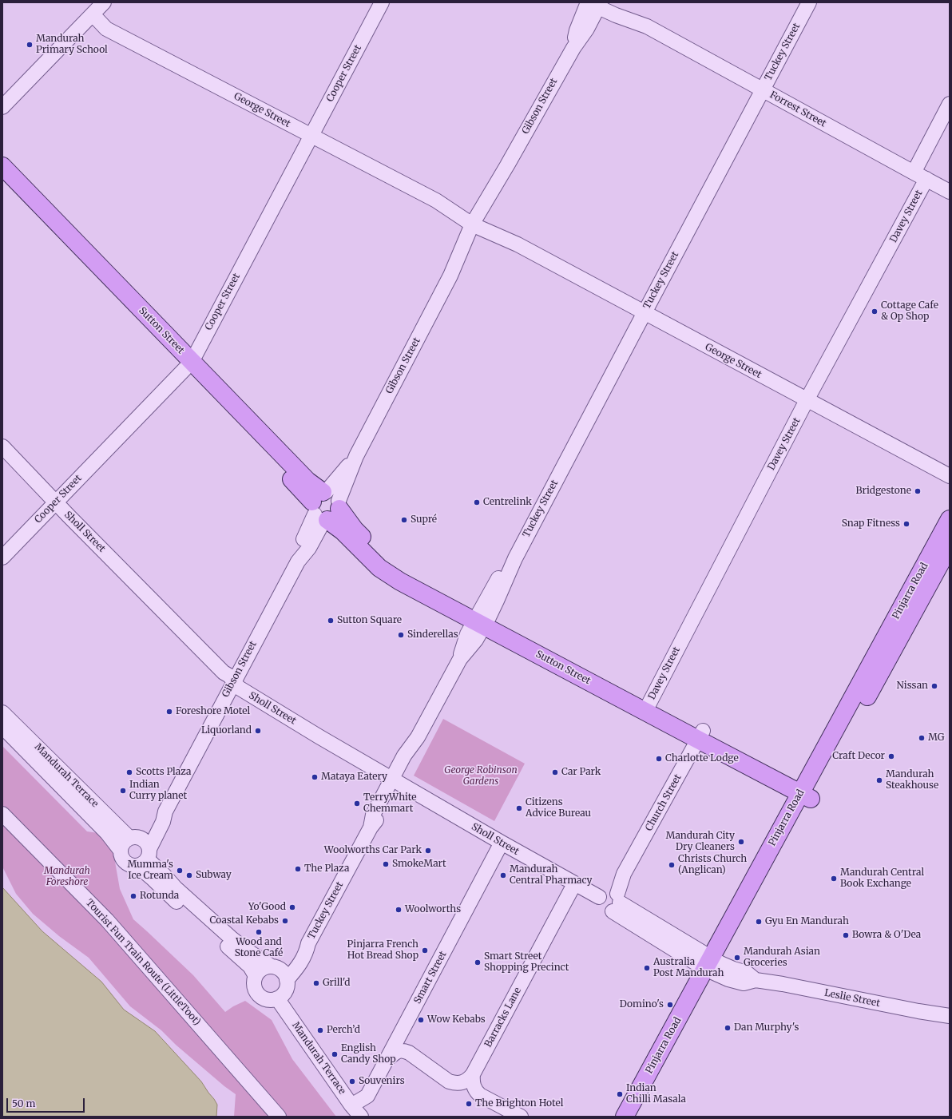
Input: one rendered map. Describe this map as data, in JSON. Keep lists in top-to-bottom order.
{
  "streets": {
    "main road": ["Sutton Street", "Pinjarra Road"],
    "street": [
      "Tuckey Street",
      "Cooper Street",
      "Gibson Street",
      "Forrest Street",
      "George Street",
      "Davey Street",
      "Sholl Street",
      "Mandurah Terrace",
      "Church Street",
      "Tourist Fun Train Route (LittleToot)",
      "Smart Street",
      "Leslie Street",
      "Barracks Lane"
    ]
  },
  "crossings": [
    ["Tuckey Street", "Forrest Street"],
    ["Tuckey Street", "George Street"],
    ["Tuckey Street", "Sutton Street"],
    ["Tuckey Street", "Sholl Street"],
    ["Tuckey Street", "Mandurah Terrace"],
    ["Cooper Street", "George Street"],
    ["Cooper Street", "Sutton Street"],
    ["Cooper Street", "Sholl Street"],
    ["Gibson Street", "Forrest Street"],
    ["Gibson Street", "George Street"],
    ["Gibson Street", "Sutton Street"],
    ["Gibson Street", "Sholl Street"],
    ["Gibson Street", "Mandurah Terrace"],
    ["Forrest Street", "Davey Street"],
    ["George Street", "Davey Street"],
    ["Davey Street", "Sutton Street"],
    ["Sutton Street", "Pinjarra Road"],
    ["Sutton Street", "Church Street"],
    ["Sholl Street", "Pinjarra Road"],
    ["Sholl Street", "Church Street"],
    ["Sholl Street", "Smart Street"],
    ["Sholl Street", "Leslie Street"],
    ["Sholl Street", "Barracks Lane"],
    ["Pinjarra Road", "Leslie Street"],
    ["Mandurah Terrace", "Smart Street"]
  ],
  "parks": ["George Robinson Gardens", "Mandurah Foreshore"],
  "places": [
    "Mandurah Primary School",
    "Cottage Cafe & Op Shop",
    "Bridgestone",
    "Centrelink",
    "Supré",
    "Snap Fitness",
    "Sutton Square",
    "Sinderellas",
    "Nissan",
    "Foreshore Motel",
    "Liquorland",
    "MG",
    "Craft Decor",
    "Charlotte Lodge",
    "Scotts Plaza",
    "Car Park",
    "Mataya Eatery",
    "Mandurah Steakhouse",
    "Indian Curry planet",
    "TerryWhite Chemmart",
    "Citizens Advice Bureau",
    "Mandurah City Dry Cleaners",
    "Woolworths Car Park",
    "SmokeMart",
    "Christs Church (Anglican)",
    "The Plaza",
    "Mumma's Ice Cream",
    "Subway",
    "Mandurah Central Pharmacy",
    "Mandurah Central Book Exchange",
    "Rotunda",
    "Yo'Good",
    "Woolworths",
    "Coastal Kebabs",
    "Gyu En Mandurah",
    "Wood and Stone Café",
    "Bowra & O'Dea",
    "Pinjarra French Hot Bread Shop",
    "Mandurah Asian Groceries",
    "Smart Street Shopping Precinct",
    "Australia Post Mandurah",
    "Grill'd",
    "Domino's",
    "Wow Kebabs",
    "Dan Murphy's",
    "Perch’d",
    "English Candy Shop",
    "Souvenirs",
    "Indian Chilli Masala",
    "The Brighton Hotel"
  ],
  "scale_bar": "50 m"
}
